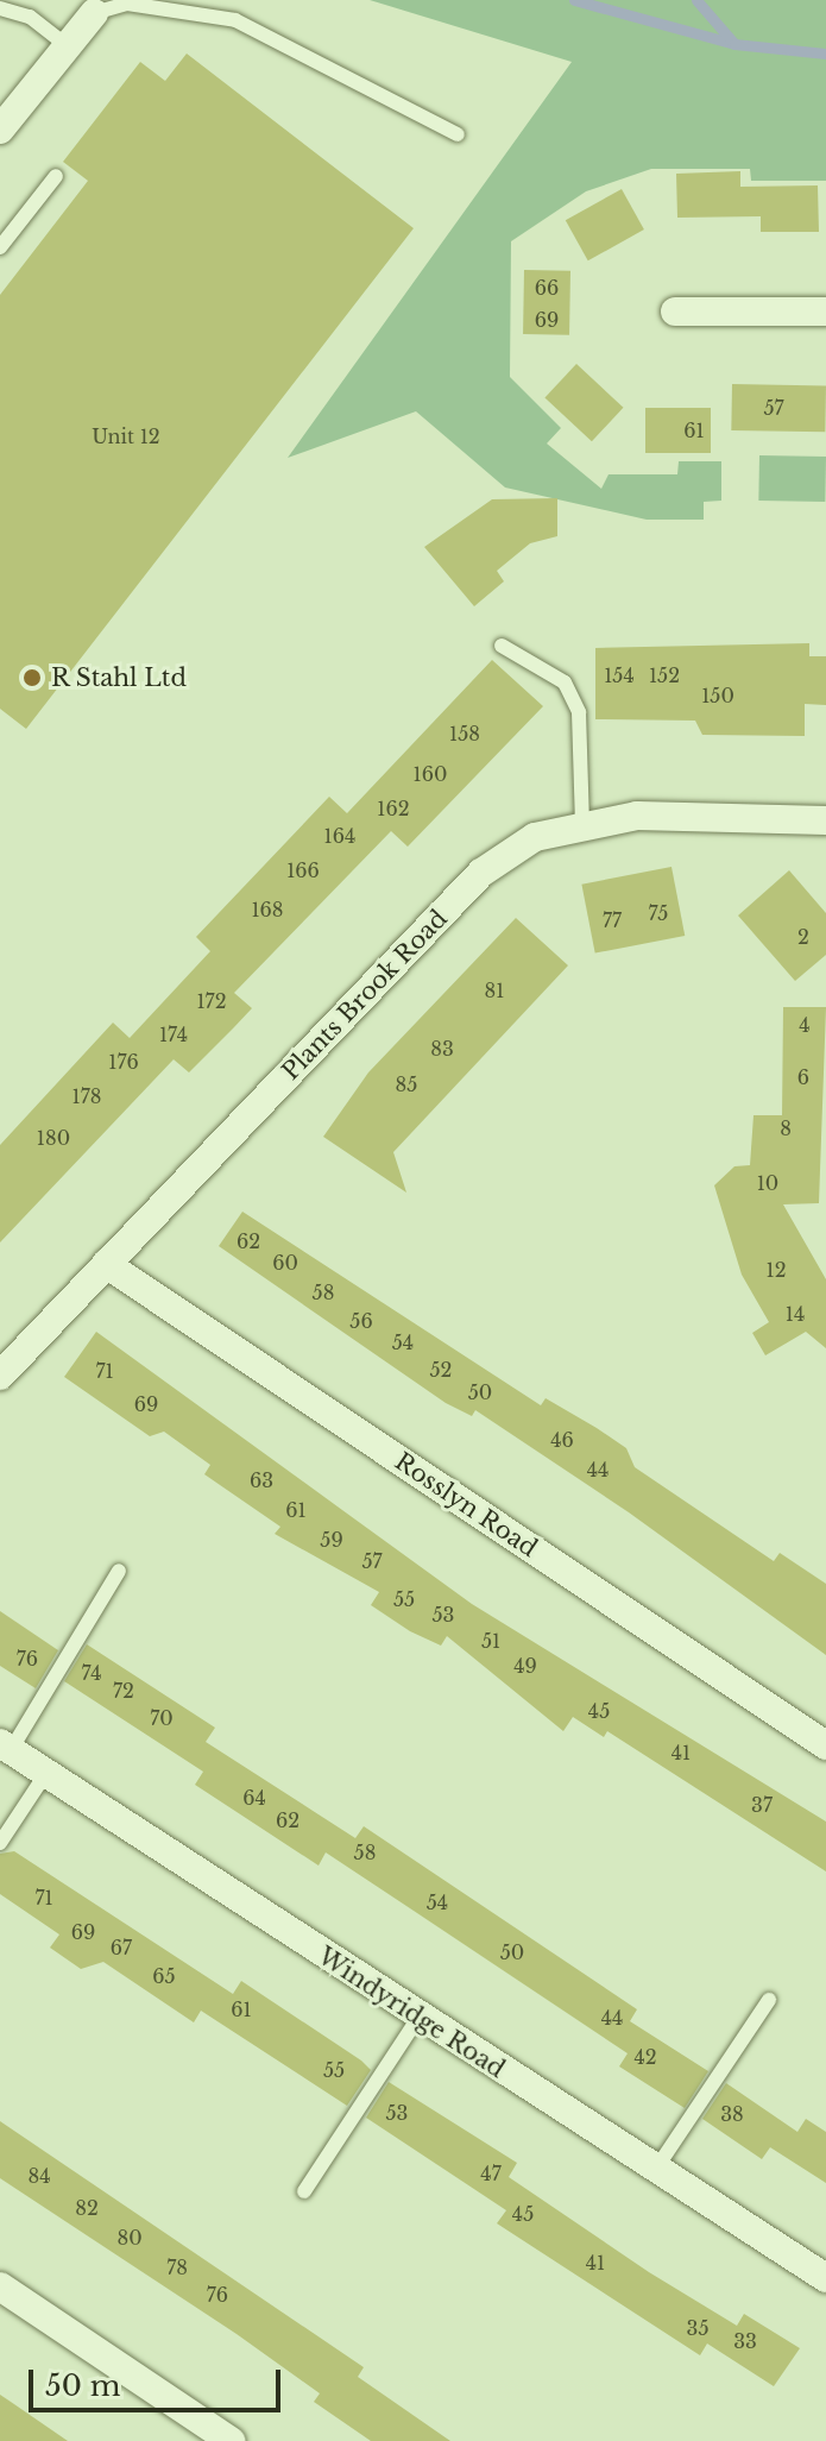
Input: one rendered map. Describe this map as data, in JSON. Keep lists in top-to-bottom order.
{
  "streets": {
    "street": ["Plants Brook Road", "Rosslyn Road", "Windyridge Road"]
  },
  "crossings": [
    ["Plants Brook Road", "Rosslyn Road"]
  ],
  "places": ["R Stahl Ltd"],
  "house_numbers": [
    "66",
    "69",
    "57",
    "61",
    "Unit 12",
    "154",
    "152",
    "150",
    "158",
    "160",
    "162",
    "164",
    "166",
    "168",
    "75",
    "77",
    "2",
    "81",
    "172",
    "4",
    "174",
    "83",
    "176",
    "6",
    "85",
    "178",
    "8",
    "180",
    "10",
    "62",
    "60",
    "12",
    "58",
    "14",
    "56",
    "54",
    "52",
    "71",
    "50",
    "69",
    "46",
    "44",
    "63",
    "61",
    "59",
    "57",
    "55",
    "53",
    "51",
    "76",
    "49",
    "74",
    "72",
    "45",
    "70",
    "41",
    "64",
    "37",
    "62",
    "58",
    "71",
    "54",
    "69",
    "67",
    "50",
    "65",
    "61",
    "44",
    "42",
    "55",
    "53",
    "38",
    "47",
    "84",
    "82",
    "45",
    "80",
    "41",
    "78",
    "76",
    "35",
    "33"
  ],
  "scale_bar": "50 m"
}
